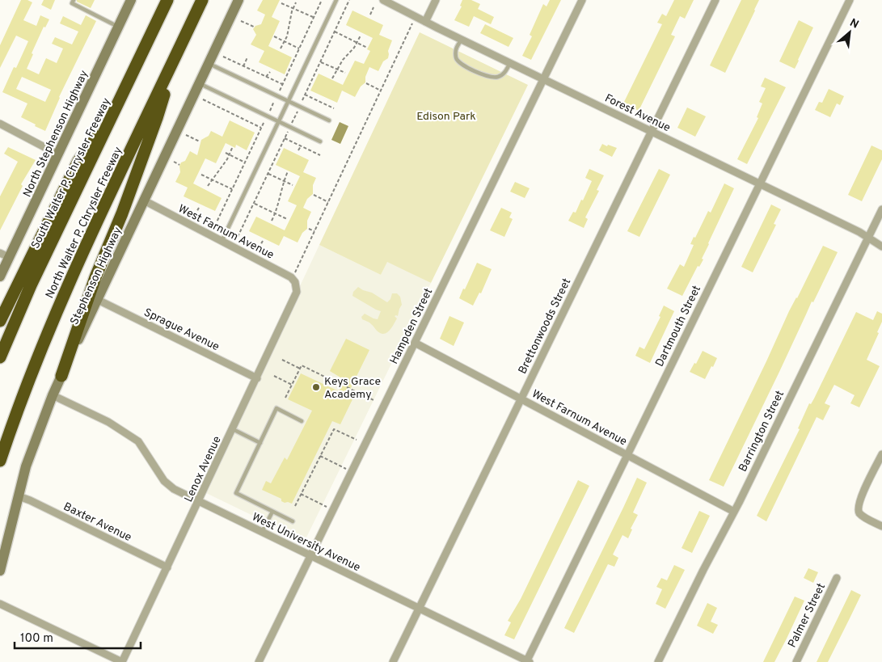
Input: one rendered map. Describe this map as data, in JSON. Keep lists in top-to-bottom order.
{
  "streets": {
    "highway": ["South Walter P. Chrysler Freeway", "North Walter P. Chrysler Freeway"],
    "main road": ["North Stephenson Highway", "Stephenson Highway"],
    "street": [
      "Forest Avenue",
      "West Farnum Avenue",
      "Hampden Street",
      "Brettonwoods Street",
      "Dartmouth Street",
      "Sprague Avenue",
      "Barrington Street",
      "Lenox Avenue",
      "Baxter Avenue",
      "West University Avenue",
      "Palmer Street"
    ]
  },
  "crossings": [
    ["Forest Avenue", "Hampden Street"],
    ["Forest Avenue", "Brettonwoods Street"],
    ["Forest Avenue", "Dartmouth Street"],
    ["Forest Avenue", "Barrington Street"],
    ["West Farnum Avenue", "Stephenson Highway"],
    ["West Farnum Avenue", "Hampden Street"],
    ["West Farnum Avenue", "Brettonwoods Street"],
    ["West Farnum Avenue", "Dartmouth Street"],
    ["West Farnum Avenue", "Barrington Street"],
    ["West Farnum Avenue", "Lenox Avenue"],
    ["Stephenson Highway", "Sprague Avenue"],
    ["Stephenson Highway", "Baxter Avenue"],
    ["Stephenson Highway", "West University Avenue"],
    ["Hampden Street", "West University Avenue"],
    ["Brettonwoods Street", "West University Avenue"],
    ["Dartmouth Street", "West University Avenue"],
    ["Sprague Avenue", "Lenox Avenue"],
    ["Lenox Avenue", "Baxter Avenue"],
    ["Lenox Avenue", "West University Avenue"]
  ],
  "parks": ["Edison Park"],
  "places": ["Keys Grace Academy"],
  "scale_bar": "100 m",
  "north": "top right"
}
